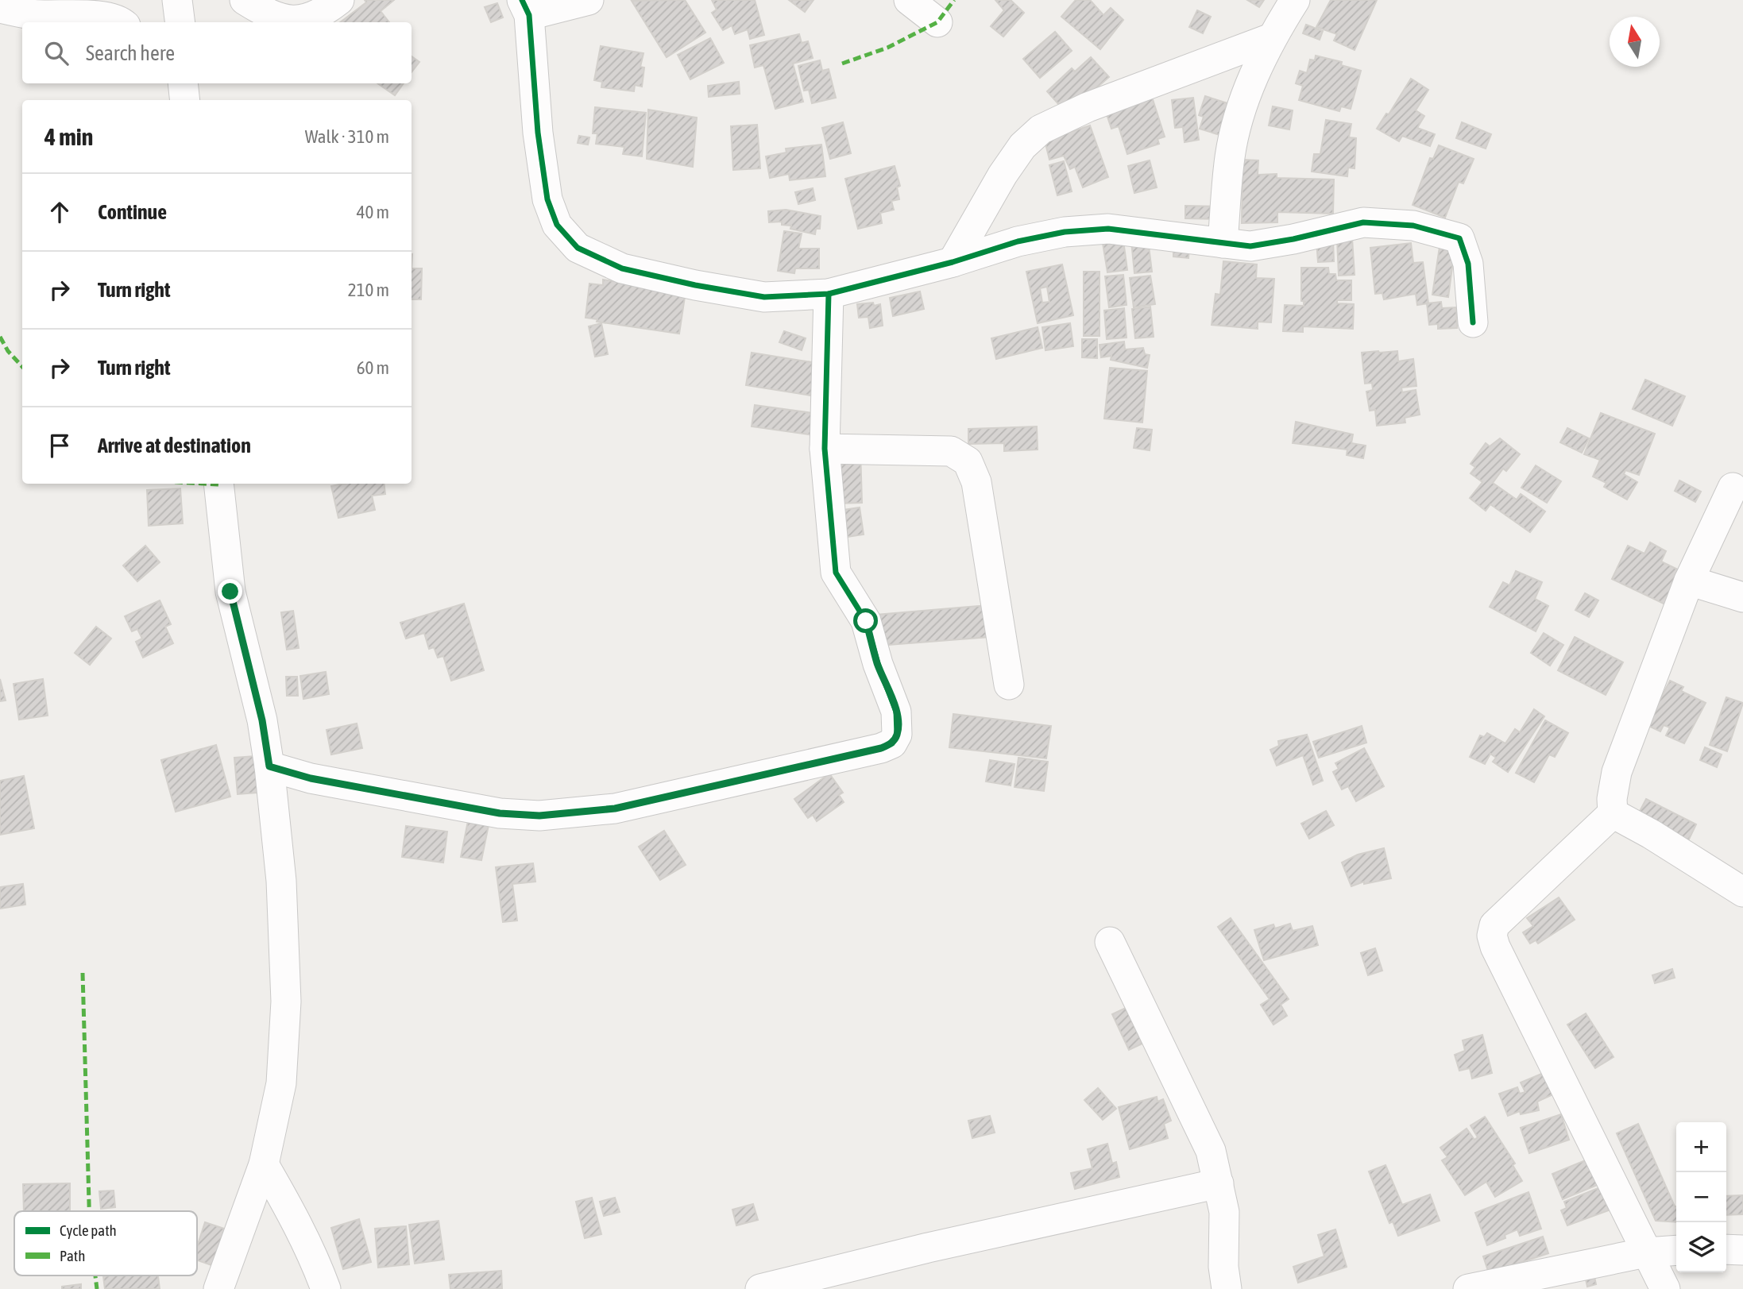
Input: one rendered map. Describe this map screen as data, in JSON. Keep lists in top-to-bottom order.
{
  "legend": ["Cycle path", "Path"],
  "north": "top",
  "page": {
    "search": "Search here",
    "heading": ["4 min", "Walk · 310 m"],
    "list": [
      ["Continue", "40 m"],
      ["Turn right", "210 m"],
      ["Turn right", "60 m"],
      "Arrive at destination"
    ],
    "map_buttons": ["+", "−"]
  }
}
